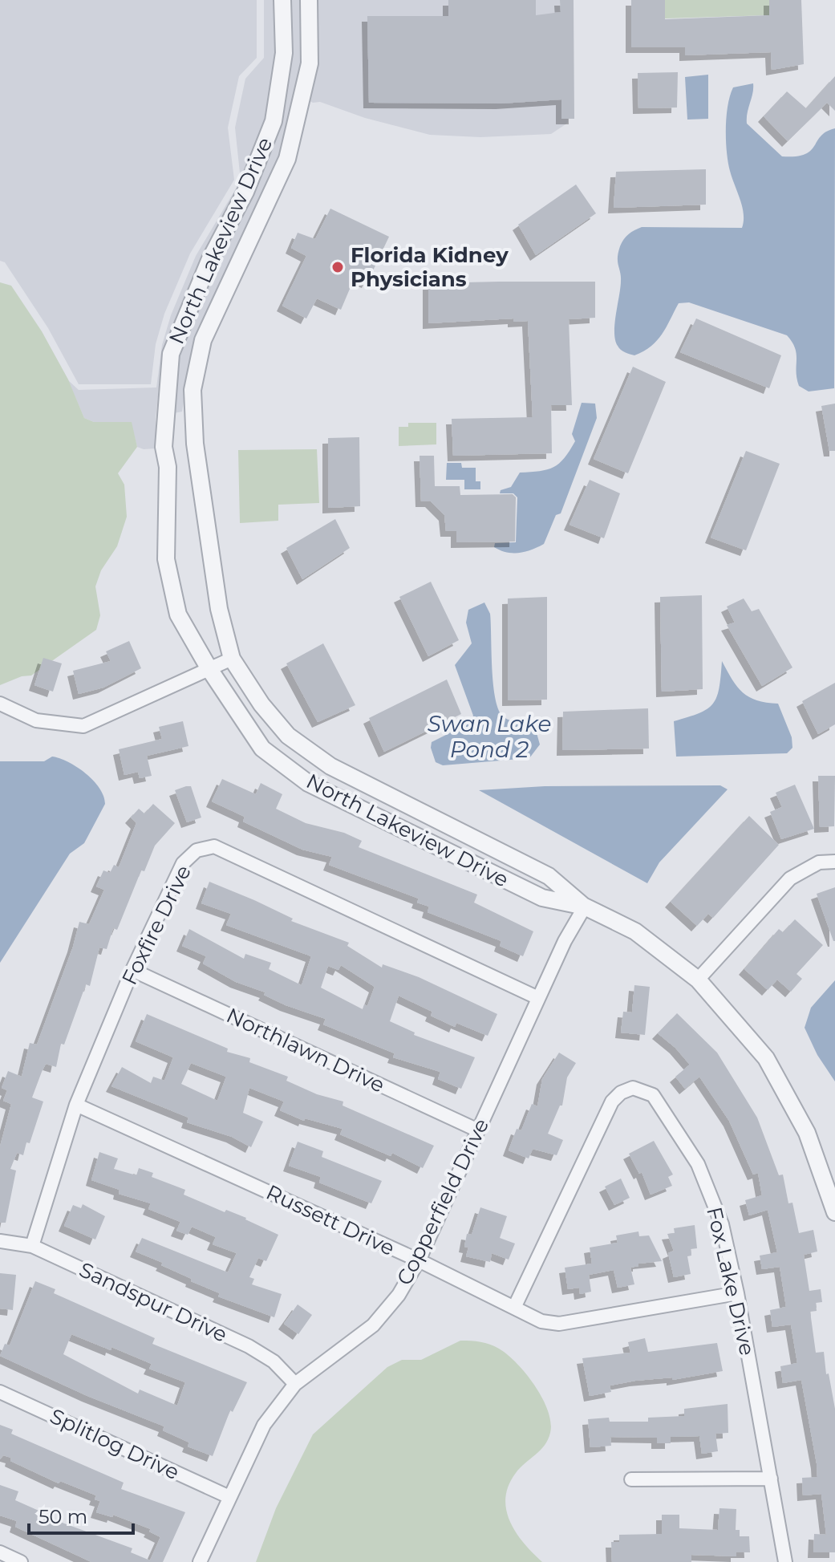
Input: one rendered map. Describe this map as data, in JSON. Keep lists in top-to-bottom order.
{
  "streets": {
    "street": [
      "North Lakeview Drive",
      "Foxfire Drive",
      "Northlawn Drive",
      "Copperfield Drive",
      "Russett Drive",
      "Fox Lake Drive",
      "Sandspur Drive",
      "Splitlog Drive"
    ]
  },
  "crossings": [
    ["North Lakeview Drive", "Copperfield Drive"],
    ["Foxfire Drive", "Northlawn Drive"],
    ["Foxfire Drive", "Copperfield Drive"],
    ["Foxfire Drive", "Russett Drive"],
    ["Foxfire Drive", "Sandspur Drive"],
    ["Northlawn Drive", "Copperfield Drive"],
    ["Copperfield Drive", "Russett Drive"],
    ["Copperfield Drive", "Sandspur Drive"],
    ["Copperfield Drive", "Splitlog Drive"],
    ["Russett Drive", "Fox Lake Drive"]
  ],
  "water": ["Swan Lake Pond 2"],
  "places": ["Florida Kidney Physicians"],
  "scale_bar": "50 m"
}
